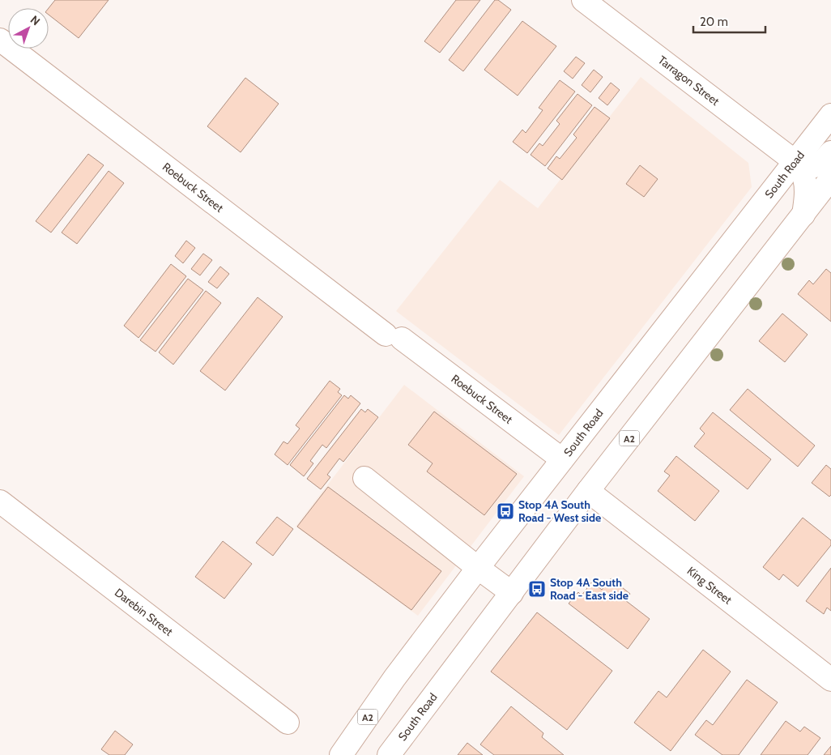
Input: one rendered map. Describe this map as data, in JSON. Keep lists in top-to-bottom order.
{
  "streets": {
    "main road": [
      "Tarragon Street",
      "South Road",
      "Roebuck Street",
      "A2",
      "King Street",
      "Darebin Street"
    ]
  },
  "crossings": [
    ["Tarragon Street", "South Road"],
    ["South Road", "Roebuck Street"],
    ["South Road", "King Street"]
  ],
  "places": {
    "bus stop": ["Stop 4A South Road - West side", "Stop 4A South Road - East side"]
  },
  "scale_bar": "20 m",
  "north": "top right"
}
